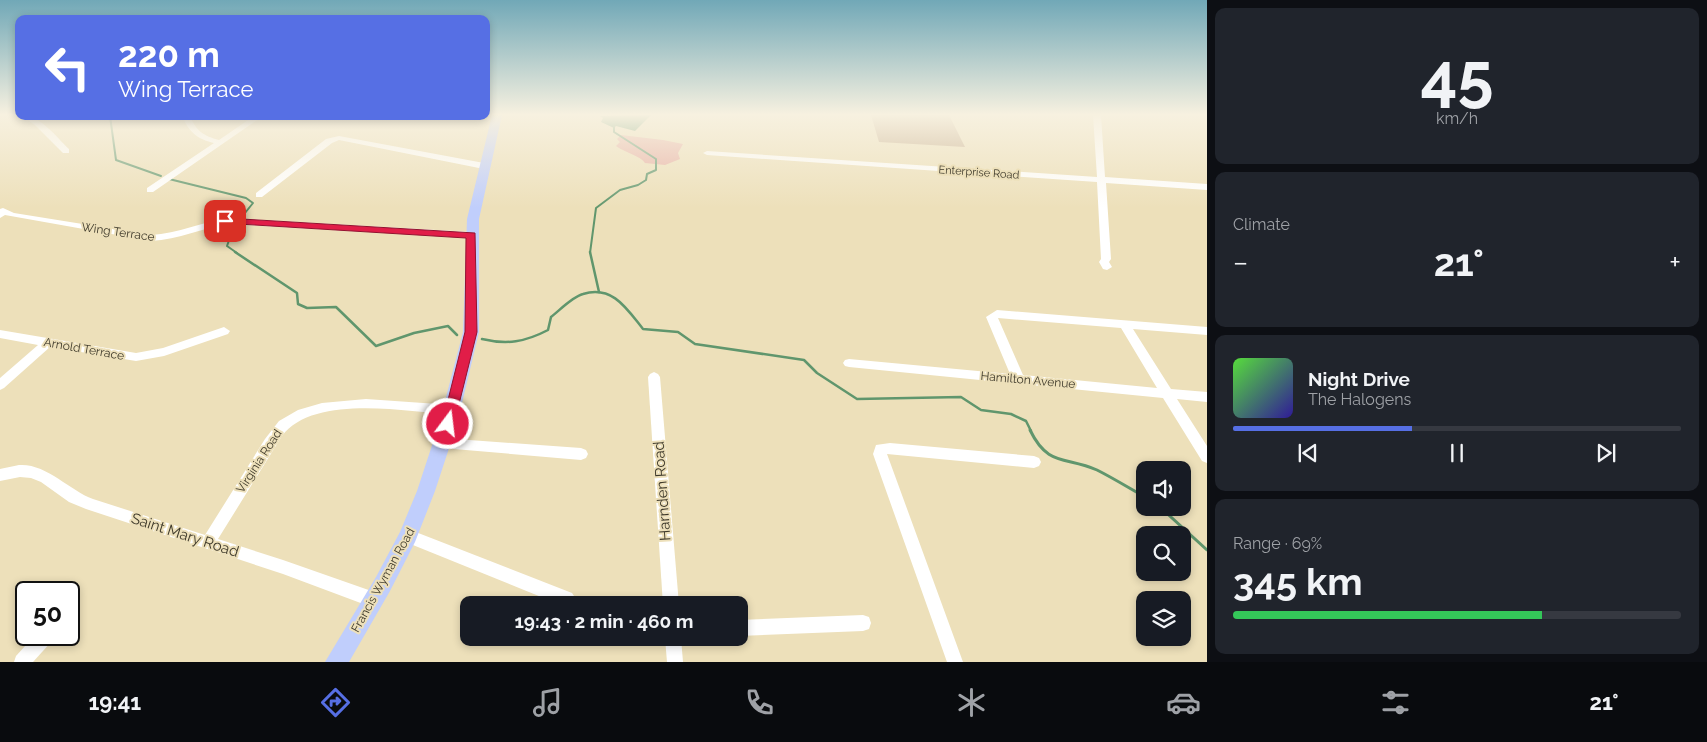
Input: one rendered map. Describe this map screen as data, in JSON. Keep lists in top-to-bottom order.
{
  "streets": {
    "main road": ["Francis Wyman Road"],
    "street": [
      "Enterprise Road",
      "Wing Terrace",
      "Arnold Terrace",
      "Hamilton Avenue",
      "Virginia Road",
      "Harnden Road",
      "Saint Mary Road"
    ]
  },
  "crossings": [
    ["Wing Terrace", "Francis Wyman Road"],
    ["Virginia Road", "Saint Mary Road"],
    ["Virginia Road", "Francis Wyman Road"],
    ["Saint Mary Road", "Francis Wyman Road"]
  ],
  "page": {
    "tile": [
      ["45", "km/h"],
      "Climate",
      ["Range · 69%", "345 km"]
    ],
    "turn": ["220 m", "Wing Terrace"],
    "heat": ["−", "21°", "+"],
    "song": ["Night Drive", "The Halogens"],
    "limit": "50",
    "trip": "19:43 · 2 min · 460 m",
    "tabs": ["19:41", "21°"]
  }
}
